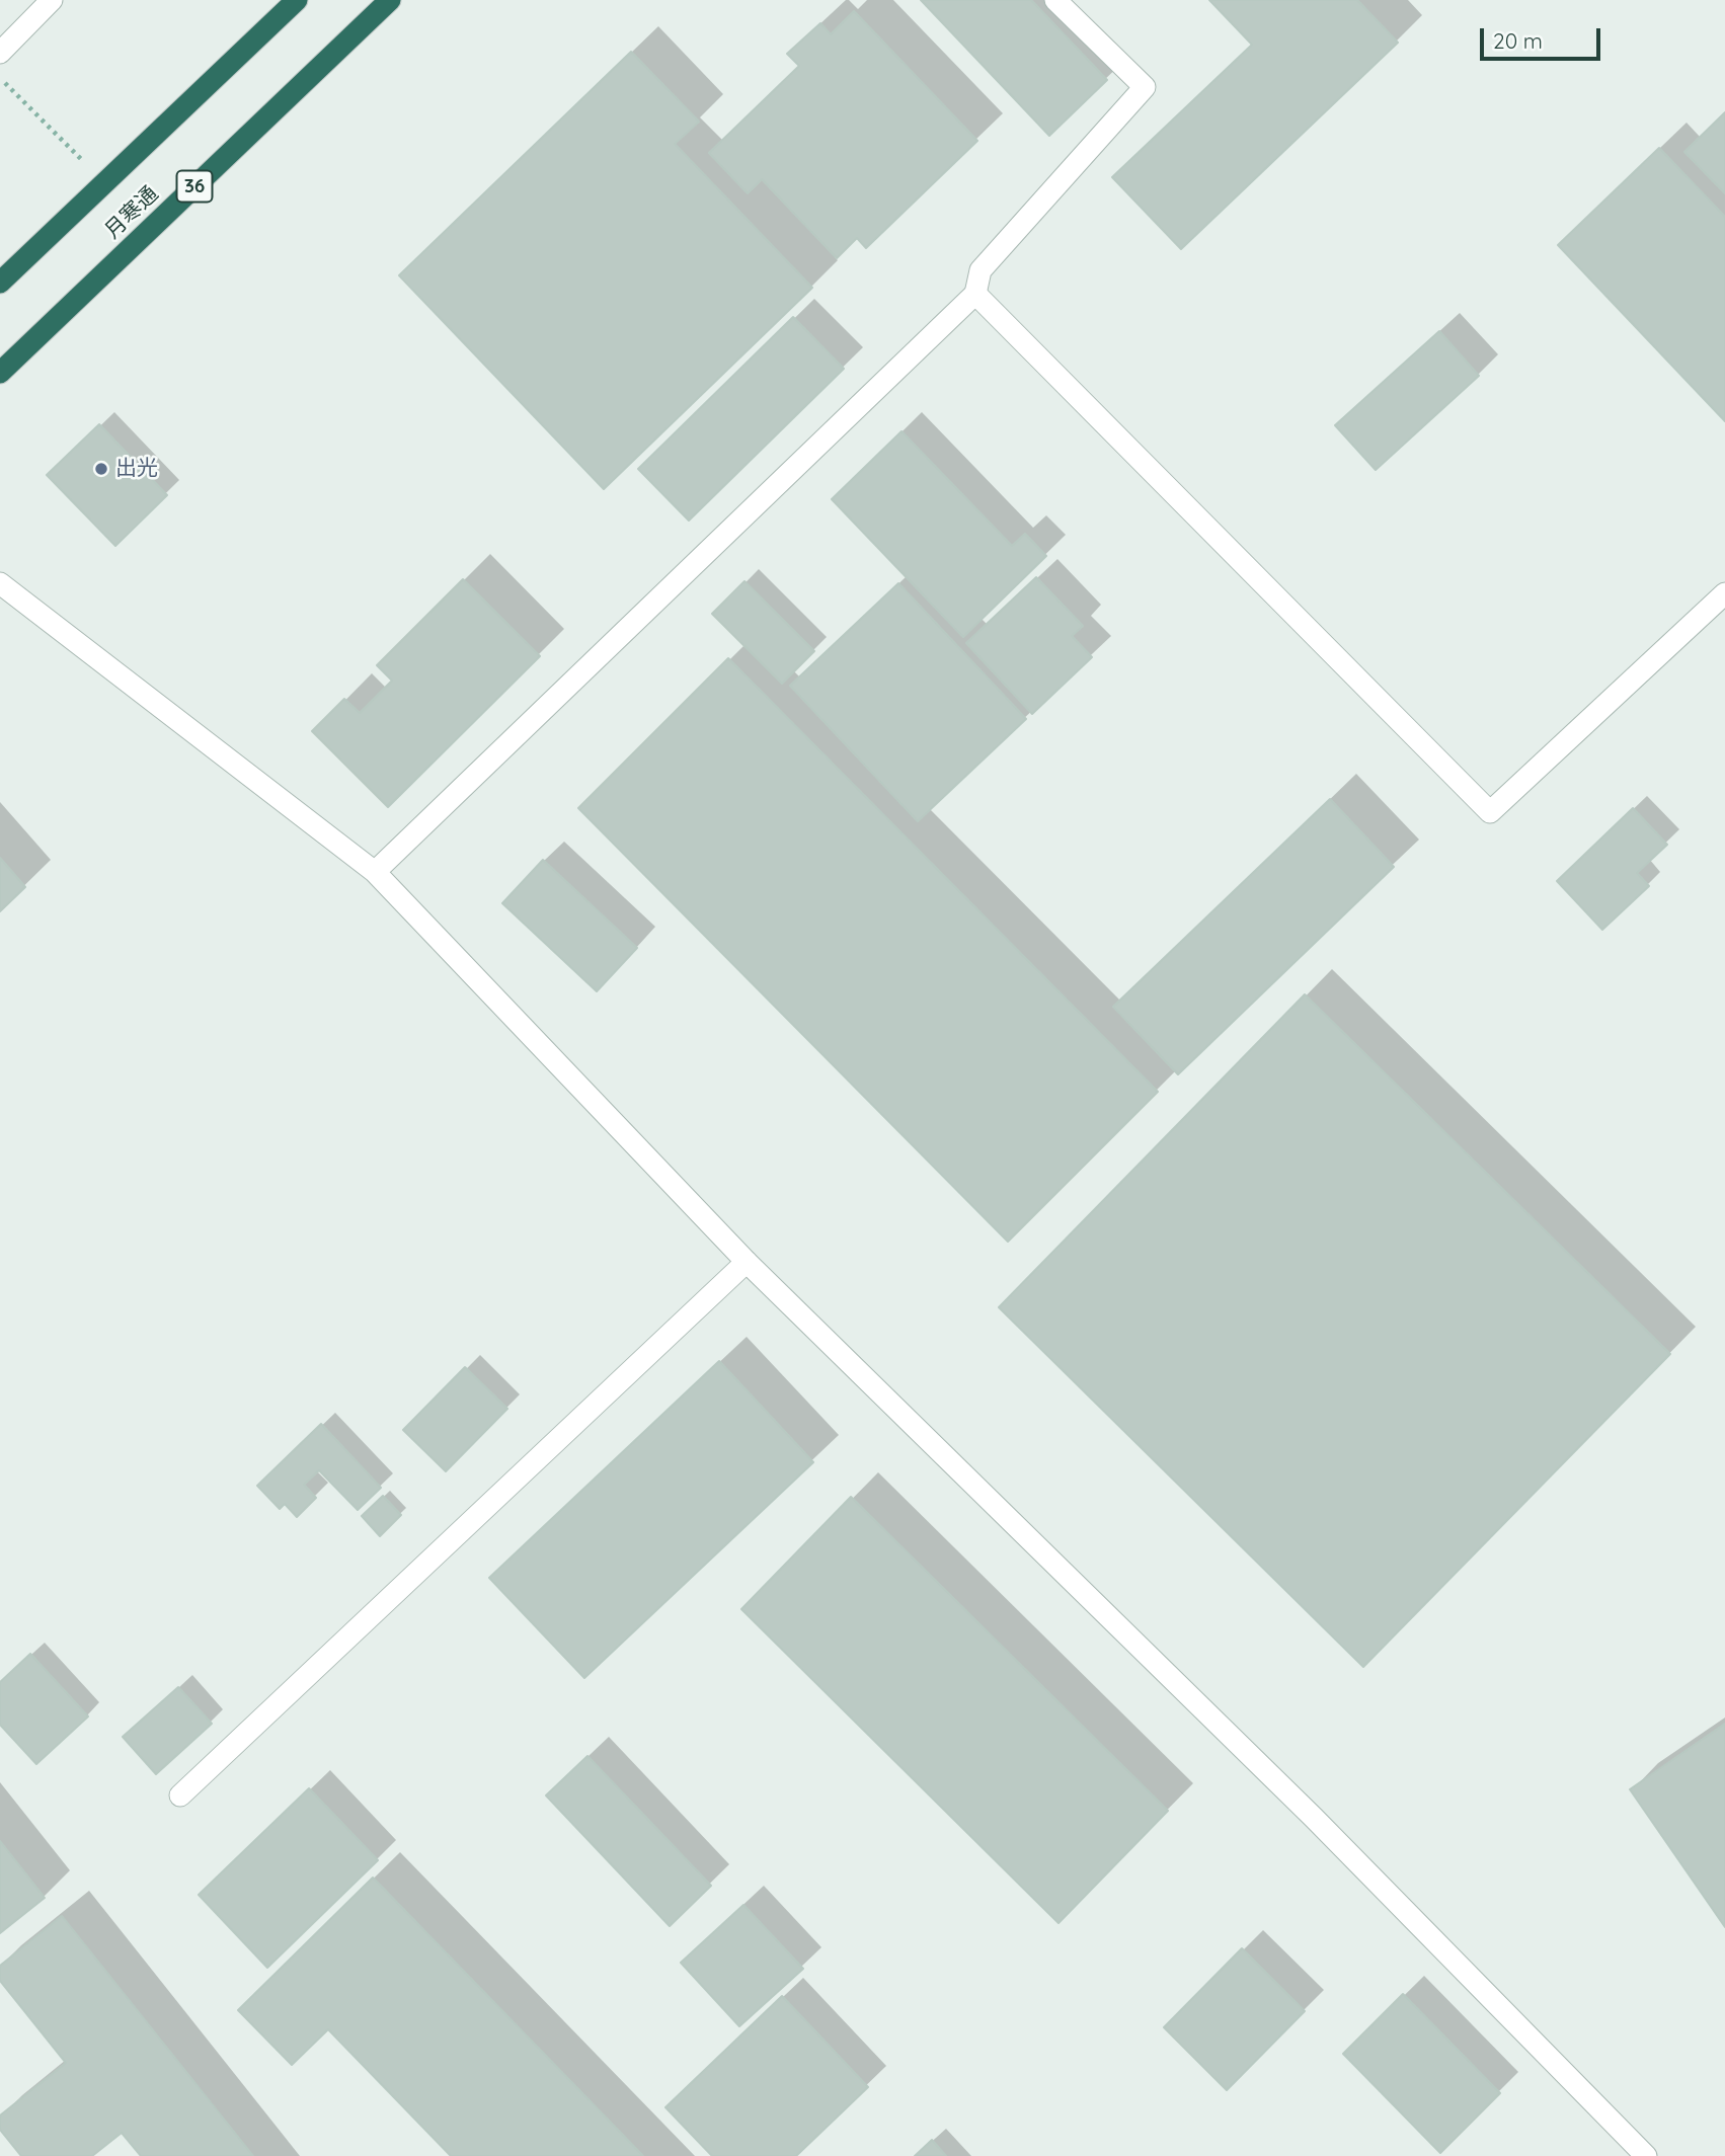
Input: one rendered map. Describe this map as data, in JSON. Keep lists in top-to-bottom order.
{
  "streets": {
    "highway": ["36", "月寒通"]
  },
  "places": ["出光"],
  "scale_bar": "20 m"
}
